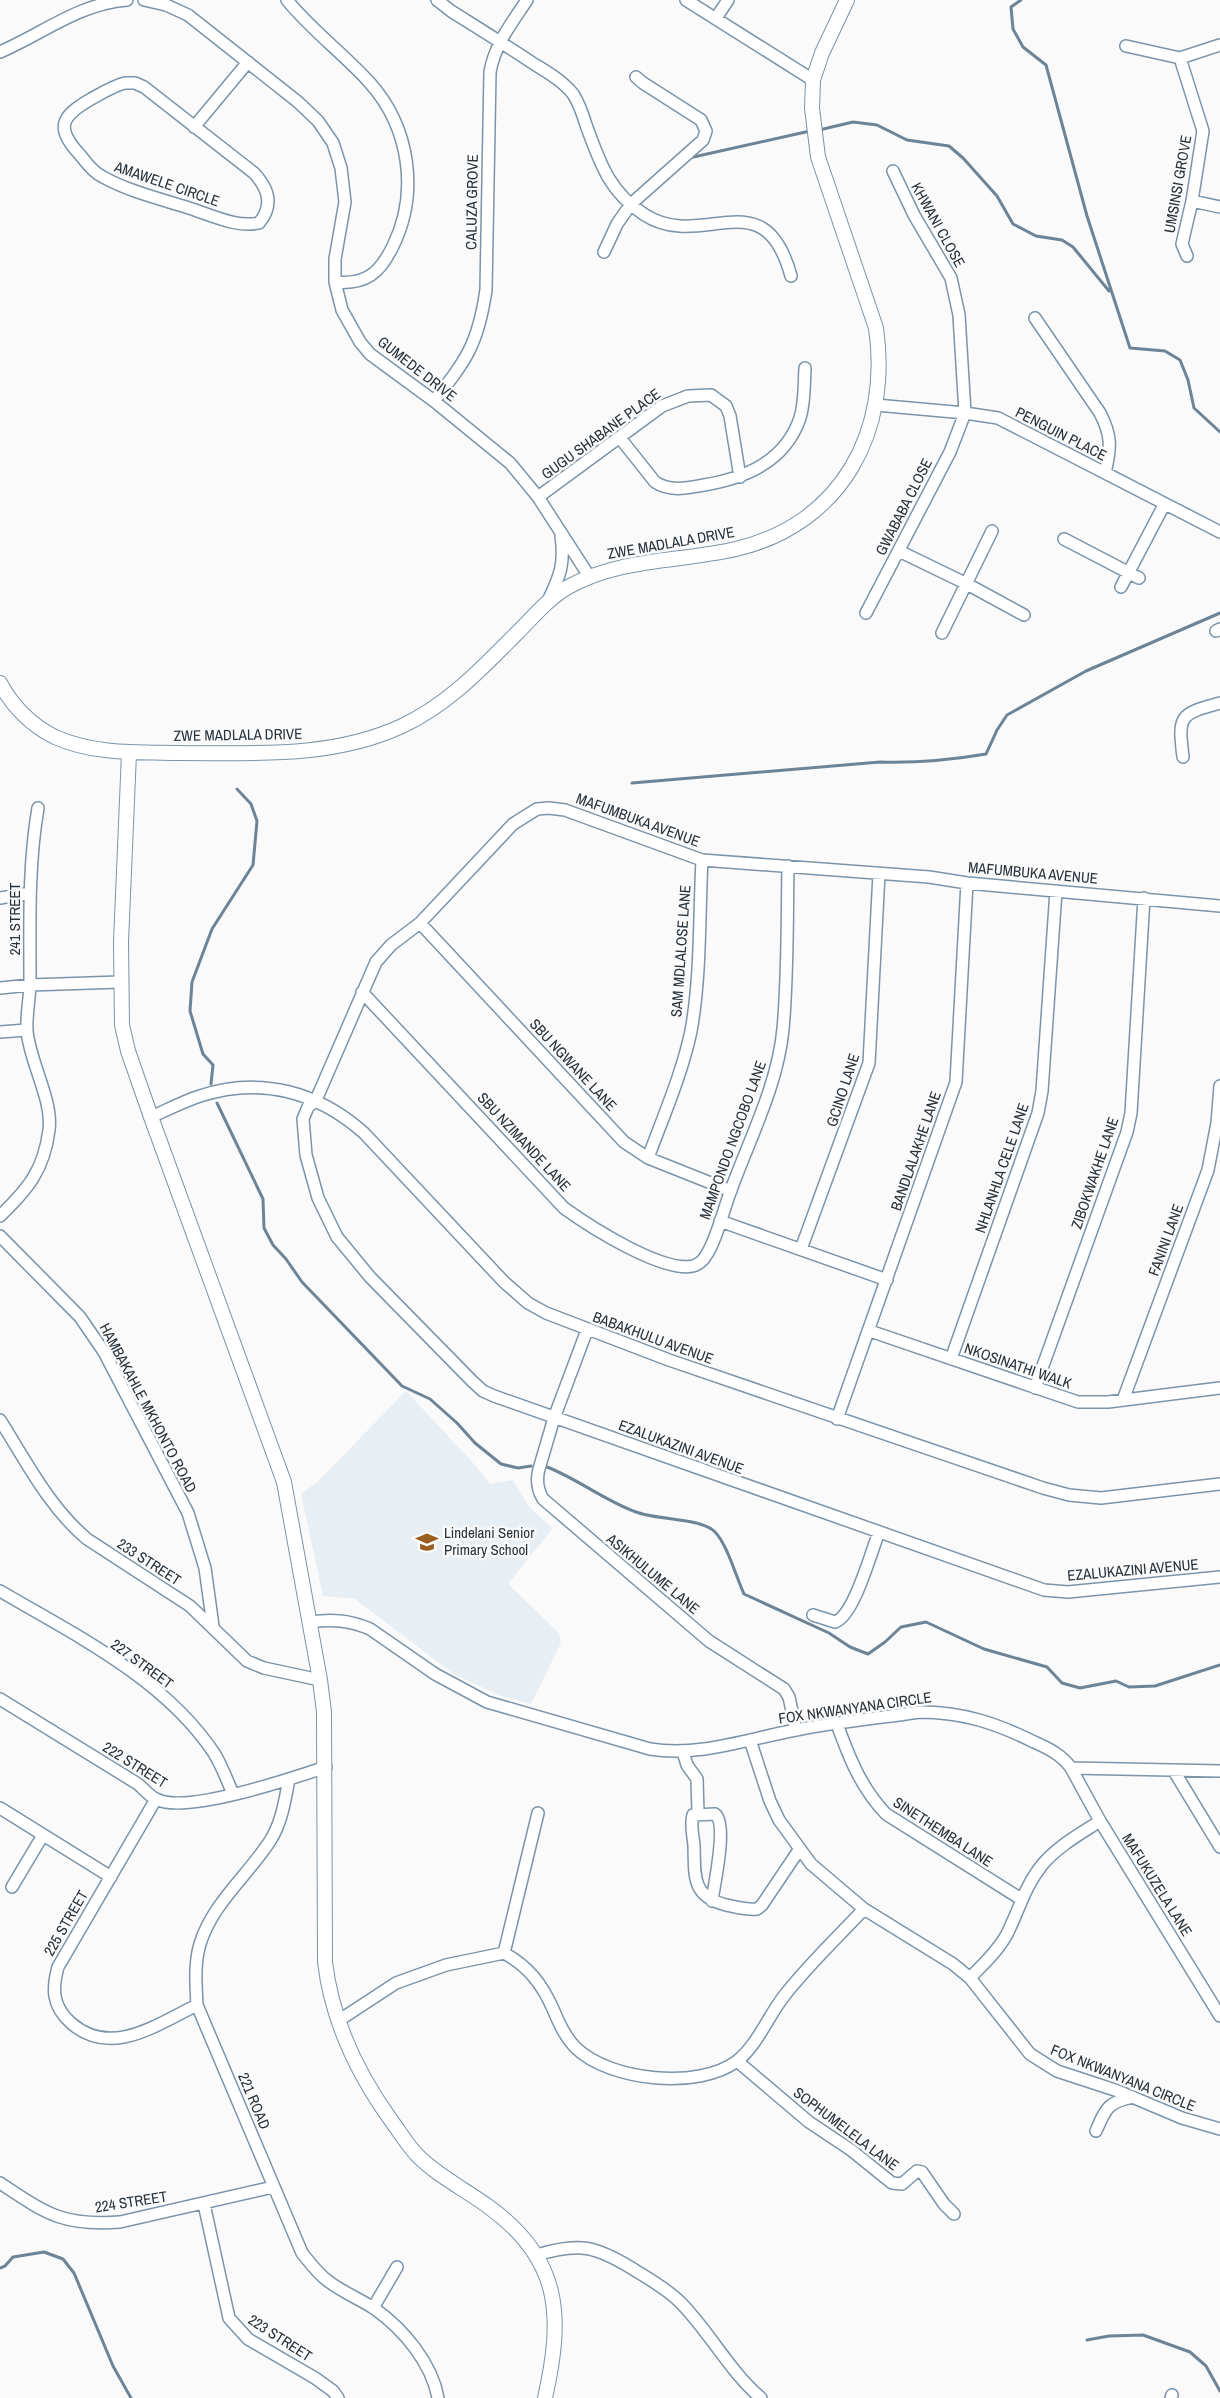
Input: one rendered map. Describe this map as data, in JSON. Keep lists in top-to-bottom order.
{
  "streets": {
    "street": [
      "AMAWELE CIRCLE",
      "UMSINSI GROVE",
      "CALUZA GROVE",
      "KHWANI CLOSE",
      "GUMEDE DRIVE",
      "GUGU SHABANE PLACE",
      "PENGUIN PLACE",
      "GWABABA CLOSE",
      "ZWE MADLALA DRIVE",
      "MAFUMBUKA AVENUE",
      "241 STREET",
      "SAM MDLALOSE LANE",
      "SBU NGWANE LANE",
      "GCINO LANE",
      "MAMPONDO NGCOBO LANE",
      "SBU NZIMANDE LANE",
      "BANDLALAKHE LANE",
      "NHLANHLA CELE LANE",
      "ZIBOKWAKHE LANE",
      "FANINI LANE",
      "BABAKHULU AVENUE",
      "NKOSINATHI WALK",
      "HAMBAKAHLE MKHONTO ROAD",
      "EZALUKAZINI AVENUE",
      "233 STREET",
      "ASIKHULUME LANE",
      "227 STREET",
      "FOX NKWANYANA CIRCLE",
      "222 STREET",
      "SINETHEMBA LANE",
      "MAFUKUZELA LANE",
      "225 STREET",
      "221 ROAD",
      "SOPHUMELELA LANE",
      "224 STREET",
      "223 STREET"
    ]
  },
  "crossings": [
    ["CALUZA GROVE", "GUMEDE DRIVE"],
    ["KHWANI CLOSE", "PENGUIN PLACE"],
    ["KHWANI CLOSE", "GWABABA CLOSE"],
    ["GUMEDE DRIVE", "GUGU SHABANE PLACE"],
    ["GUMEDE DRIVE", "ZWE MADLALA DRIVE"],
    ["PENGUIN PLACE", "GWABABA CLOSE"],
    ["PENGUIN PLACE", "ZWE MADLALA DRIVE"],
    ["MAFUMBUKA AVENUE", "SAM MDLALOSE LANE"],
    ["MAFUMBUKA AVENUE", "SBU NGWANE LANE"],
    ["MAFUMBUKA AVENUE", "GCINO LANE"],
    ["MAFUMBUKA AVENUE", "MAMPONDO NGCOBO LANE"],
    ["MAFUMBUKA AVENUE", "SBU NZIMANDE LANE"],
    ["MAFUMBUKA AVENUE", "BANDLALAKHE LANE"],
    ["MAFUMBUKA AVENUE", "NHLANHLA CELE LANE"],
    ["MAFUMBUKA AVENUE", "ZIBOKWAKHE LANE"],
    ["MAFUMBUKA AVENUE", "BABAKHULU AVENUE"],
    ["MAFUMBUKA AVENUE", "EZALUKAZINI AVENUE"],
    ["SAM MDLALOSE LANE", "SBU NGWANE LANE"],
    ["SBU NGWANE LANE", "MAMPONDO NGCOBO LANE"],
    ["MAMPONDO NGCOBO LANE", "SBU NZIMANDE LANE"],
    ["BANDLALAKHE LANE", "BABAKHULU AVENUE"],
    ["BANDLALAKHE LANE", "NKOSINATHI WALK"],
    ["NHLANHLA CELE LANE", "NKOSINATHI WALK"],
    ["ZIBOKWAKHE LANE", "NKOSINATHI WALK"],
    ["FANINI LANE", "NKOSINATHI WALK"],
    ["BABAKHULU AVENUE", "EZALUKAZINI AVENUE"],
    ["BABAKHULU AVENUE", "ASIKHULUME LANE"],
    ["HAMBAKAHLE MKHONTO ROAD", "233 STREET"],
    ["EZALUKAZINI AVENUE", "ASIKHULUME LANE"],
    ["ASIKHULUME LANE", "FOX NKWANYANA CIRCLE"],
    ["227 STREET", "222 STREET"],
    ["FOX NKWANYANA CIRCLE", "SINETHEMBA LANE"],
    ["FOX NKWANYANA CIRCLE", "MAFUKUZELA LANE"],
    ["222 STREET", "225 STREET"],
    ["222 STREET", "221 ROAD"],
    ["225 STREET", "221 ROAD"],
    ["221 ROAD", "224 STREET"],
    ["224 STREET", "223 STREET"]
  ],
  "places": {
    "school or university": ["Lindelani Senior Primary School"]
  }
}
